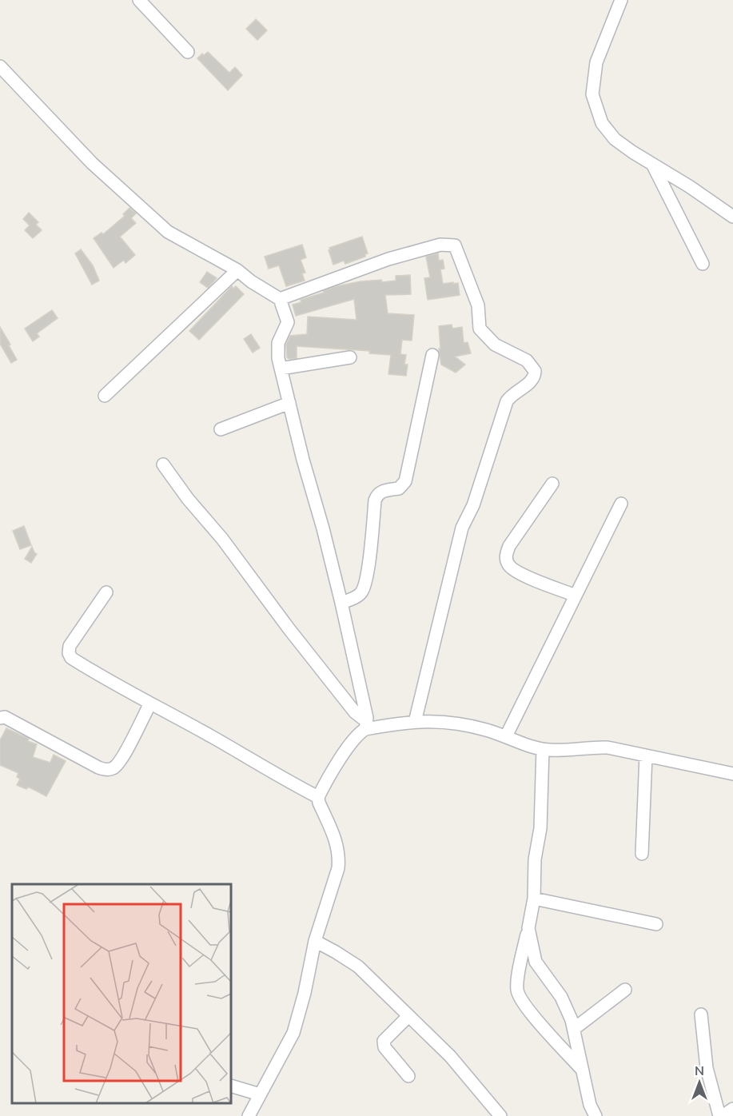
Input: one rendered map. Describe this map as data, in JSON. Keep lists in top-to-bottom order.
{
  "north": "top"
}
